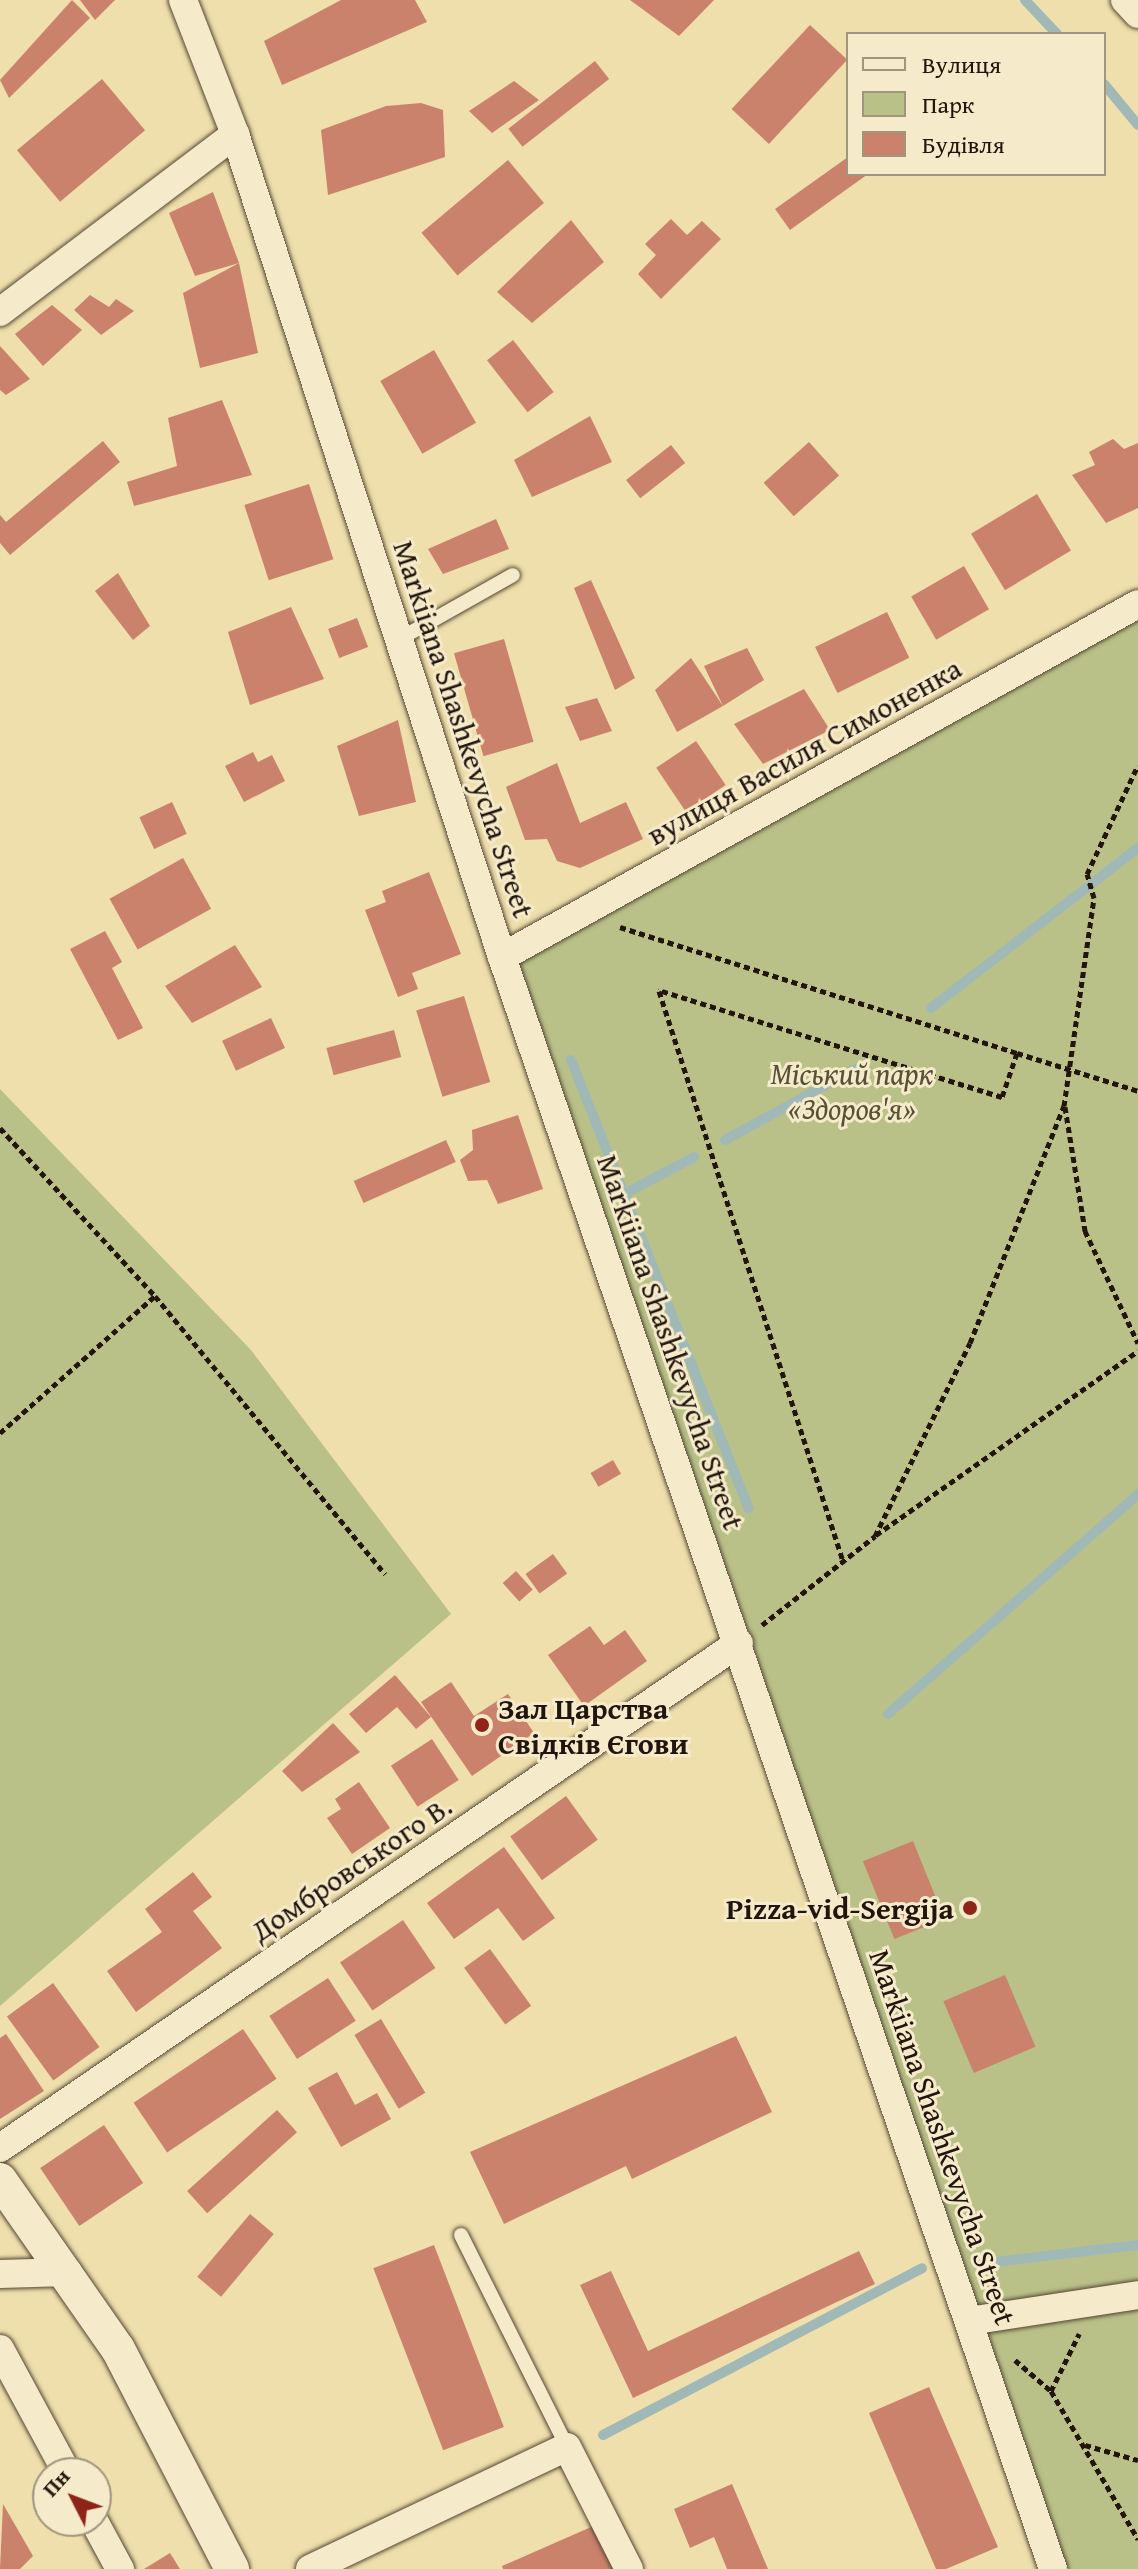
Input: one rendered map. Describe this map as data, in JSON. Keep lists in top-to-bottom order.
{
  "streets": {
    "street": ["Markiiana Shashkevycha Street", "вулиця Василя Симоненка", "Домбровського В."]
  },
  "crossings": [
    ["Markiiana Shashkevycha Street", "вулиця Василя Симоненка"],
    ["Markiiana Shashkevycha Street", "Домбровського В."]
  ],
  "parks": ["Міський парк «Здоров'я»"],
  "places": ["Зал Царства Свідків Єгови", "Pizza-vid-Sergija"],
  "legend": ["Вулиця", "Парк", "Будівля"],
  "north": "top left"
}
